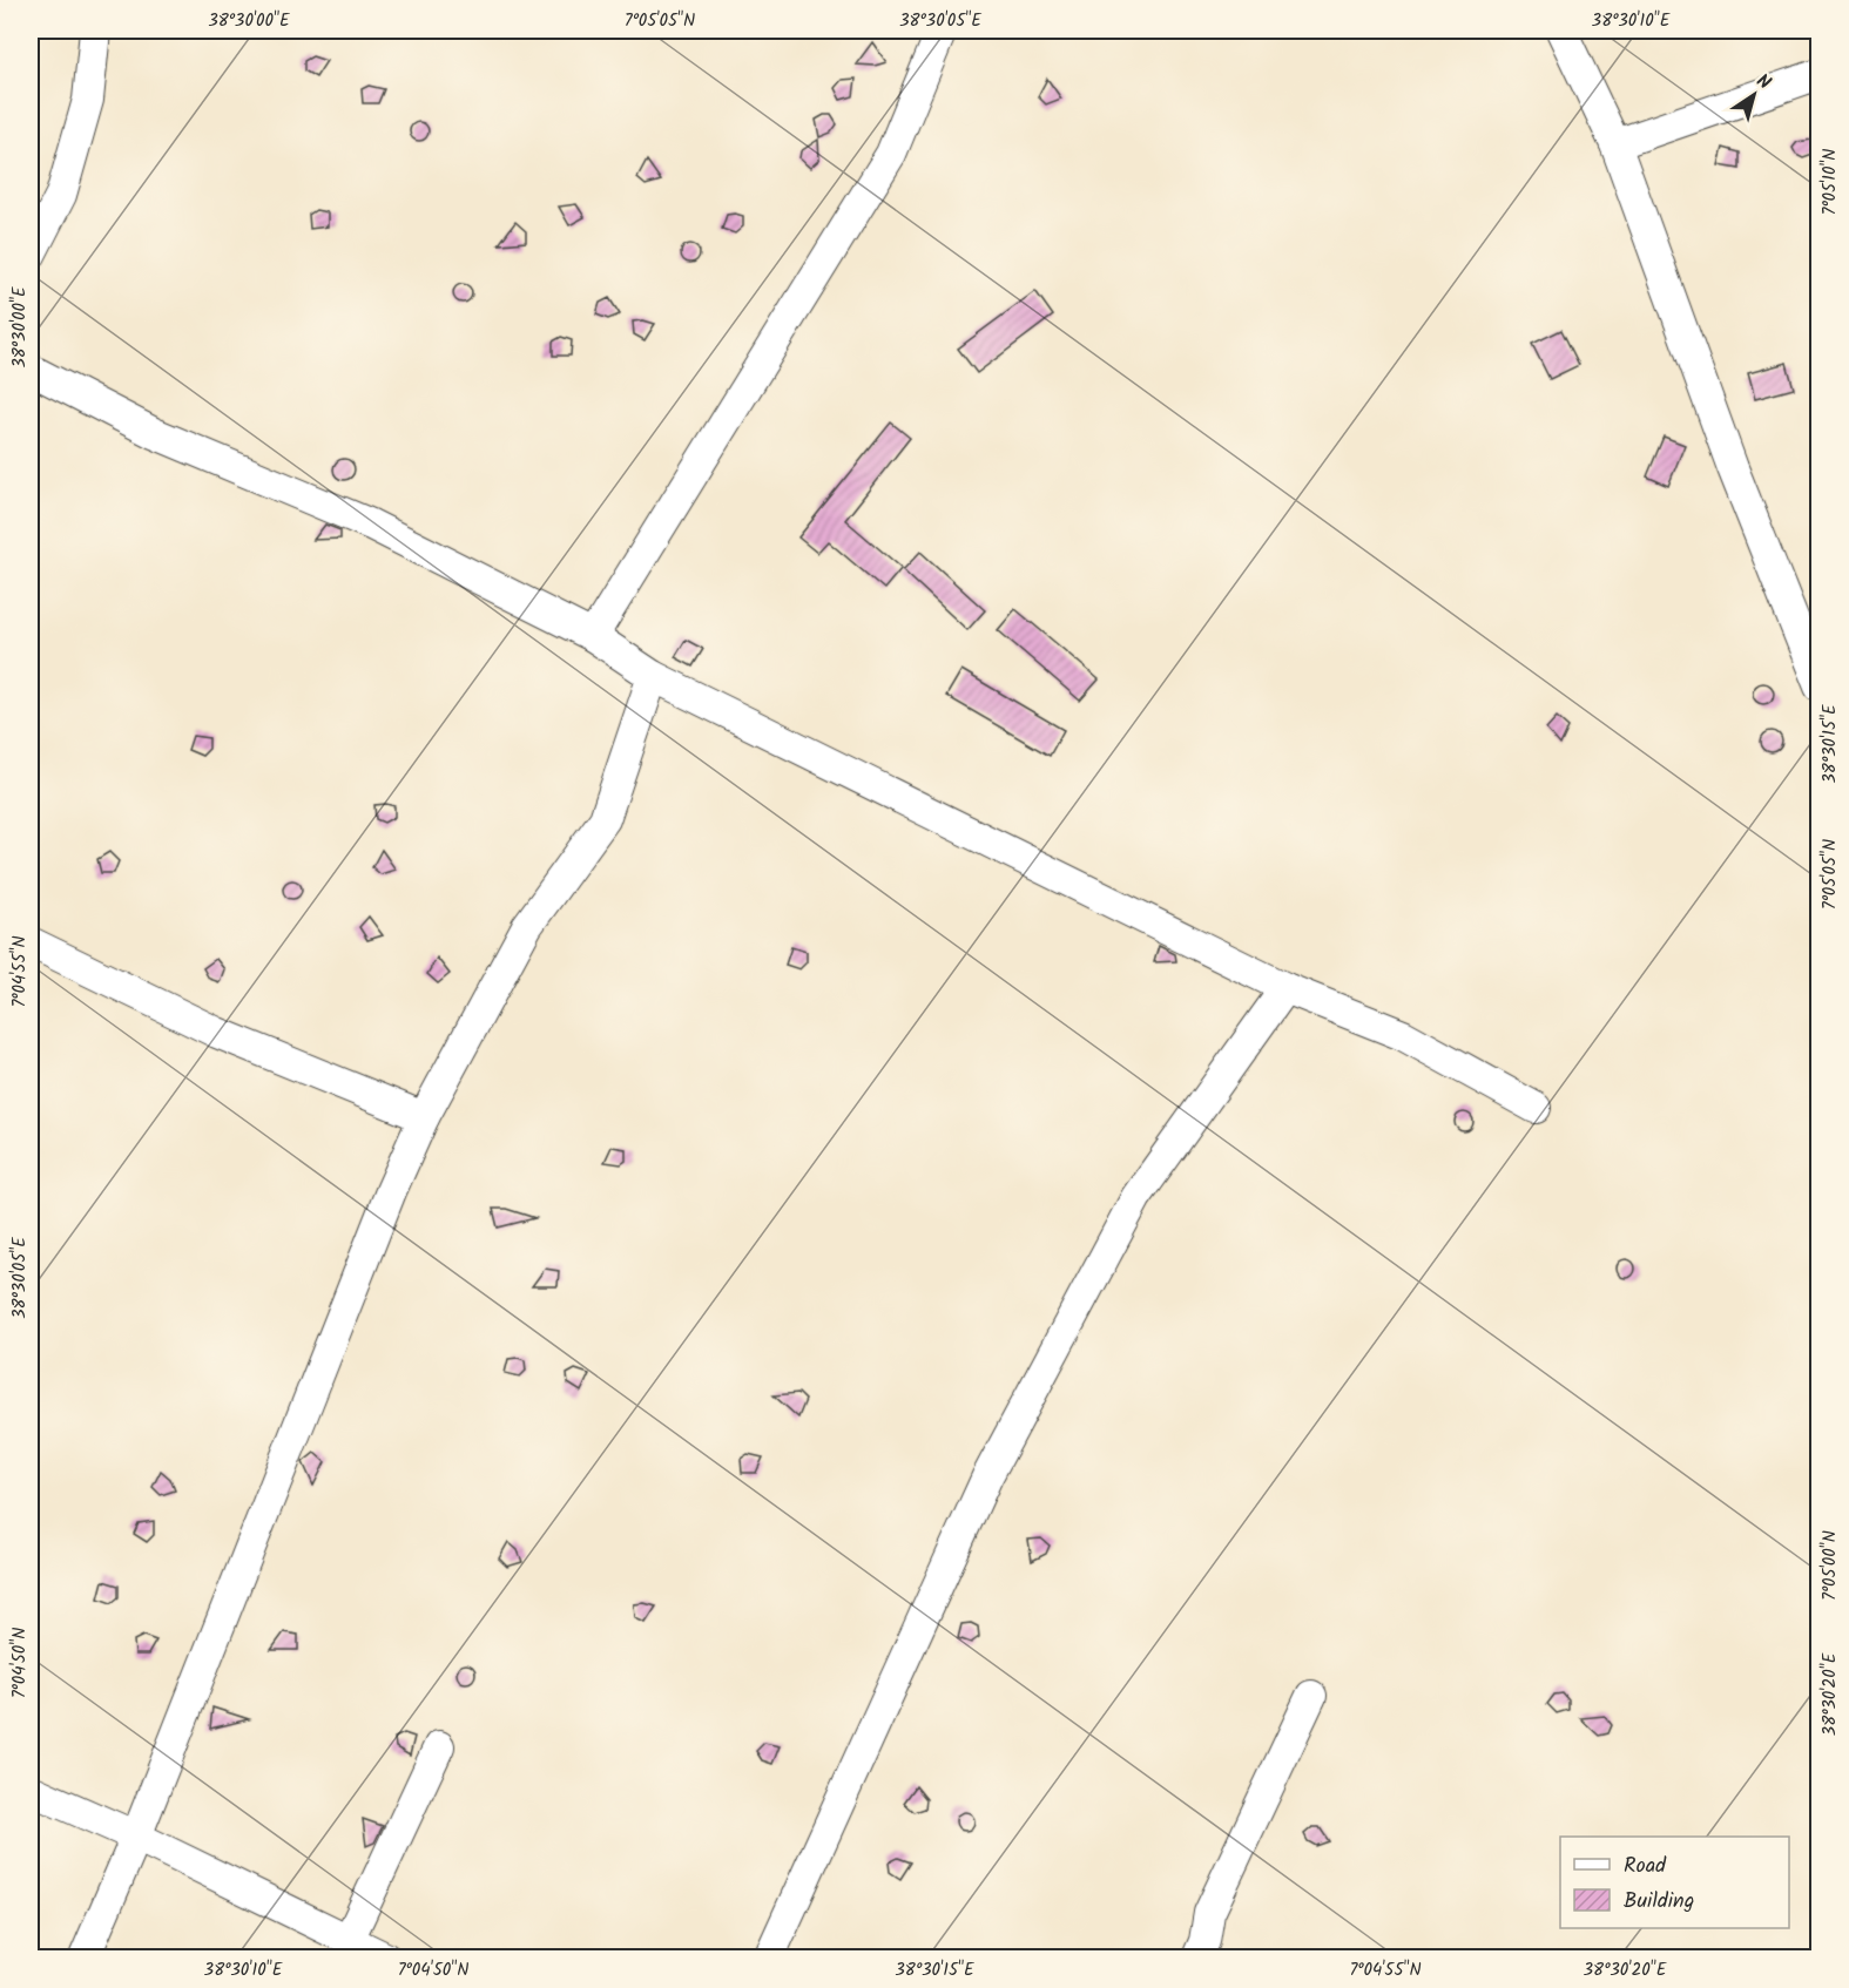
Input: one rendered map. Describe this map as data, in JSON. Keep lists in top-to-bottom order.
{
  "legend": ["Road", "Building"],
  "north": "top right",
  "coordinates": [
    "38°30'00\"E",
    "7°05'05\"N",
    "38°30'05\"E",
    "38°30'10\"E",
    "7°05'10\"N",
    "38°30'15\"E",
    "7°04'55\"N",
    "7°05'00\"N",
    "7°04'50\"N",
    "38°30'20\"E"
  ]
}
